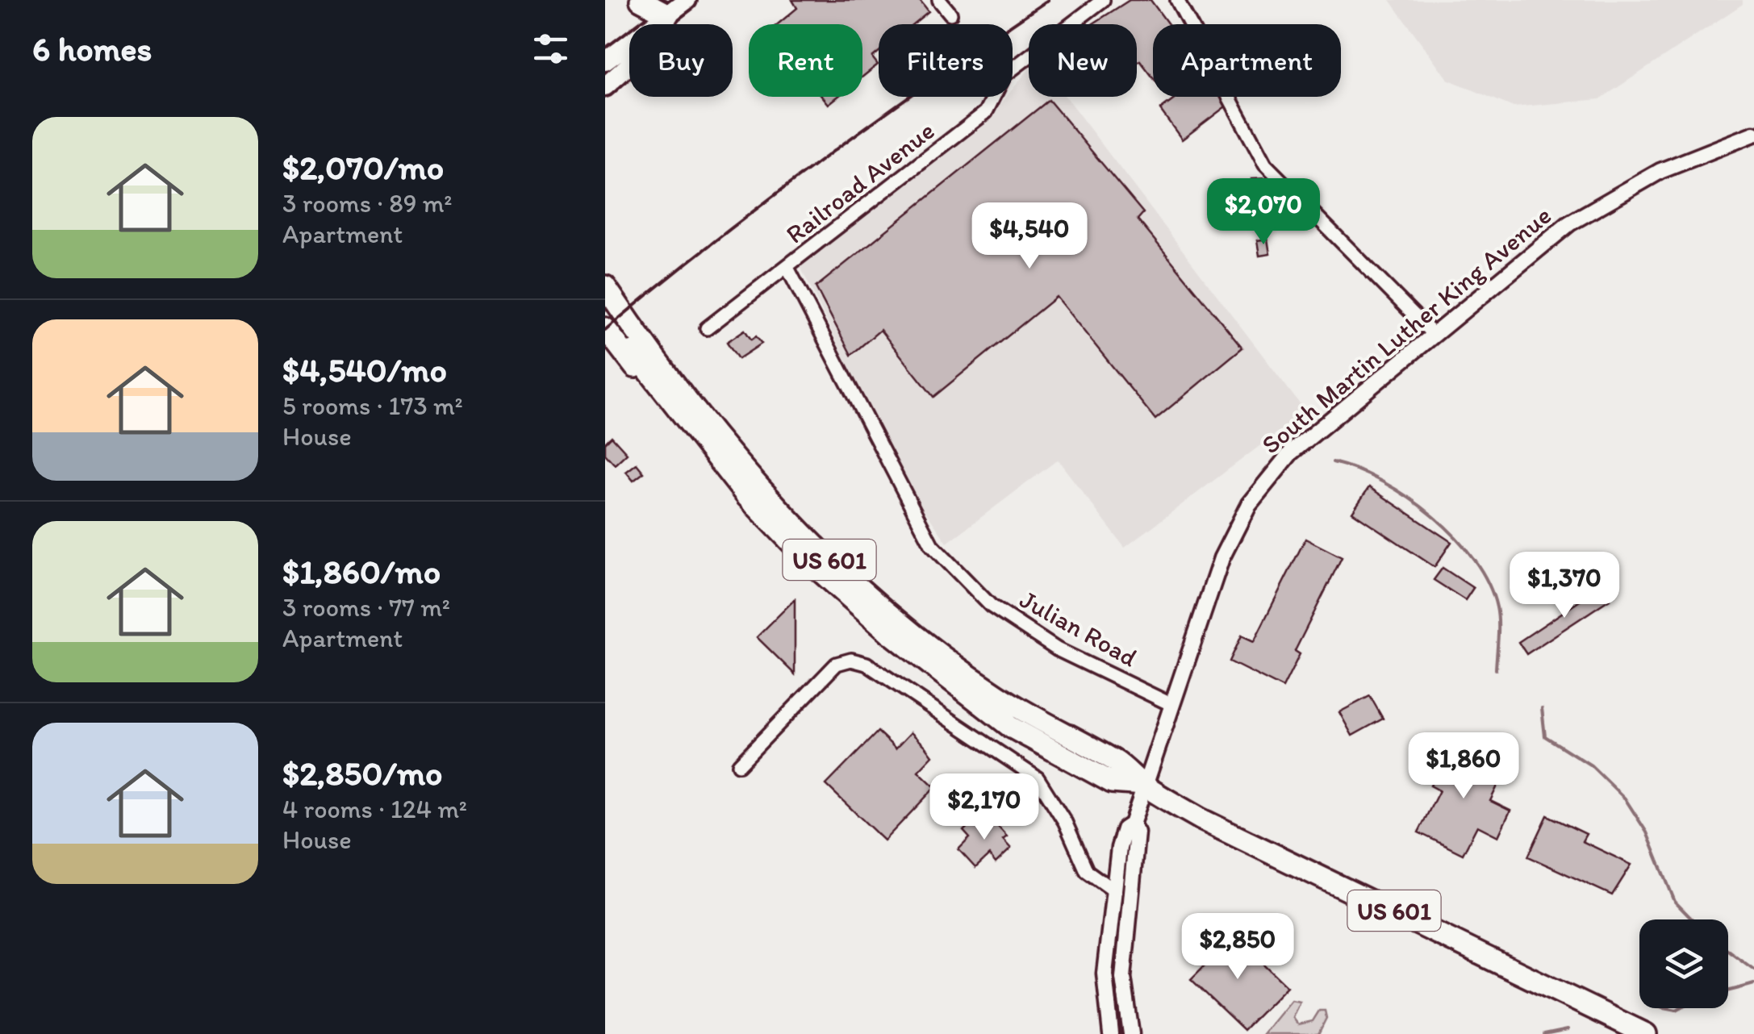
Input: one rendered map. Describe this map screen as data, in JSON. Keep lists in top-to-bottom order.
{
  "streets": {
    "highway": ["US 601"],
    "street": ["Railroad Avenue", "South Martin Luther King Avenue", "Julian Road"]
  },
  "crossings": [
    ["Railroad Avenue", "Julian Road"],
    ["South Martin Luther King Avenue", "Julian Road"]
  ],
  "page": {
    "heading": "6 homes",
    "chip": [
      "Buy",
      "Rent",
      "Filters",
      "New",
      "Apartment"
    ],
    "list": [
      {
        "name": "$2,070/mo",
        "note": "3 rooms · 89 m² · Apartment"
      },
      {
        "name": "$4,540/mo",
        "note": "5 rooms · 173 m² · House"
      },
      {
        "name": "$1,860/mo",
        "note": "3 rooms · 77 m² · Apartment"
      },
      {
        "name": "$2,850/mo",
        "note": "4 rooms · 124 m² · House"
      }
    ],
    "price": [
      "$2,070",
      "$4,540",
      "$1,370",
      "$1,860",
      "$2,170",
      "$2,850"
    ]
  }
}
